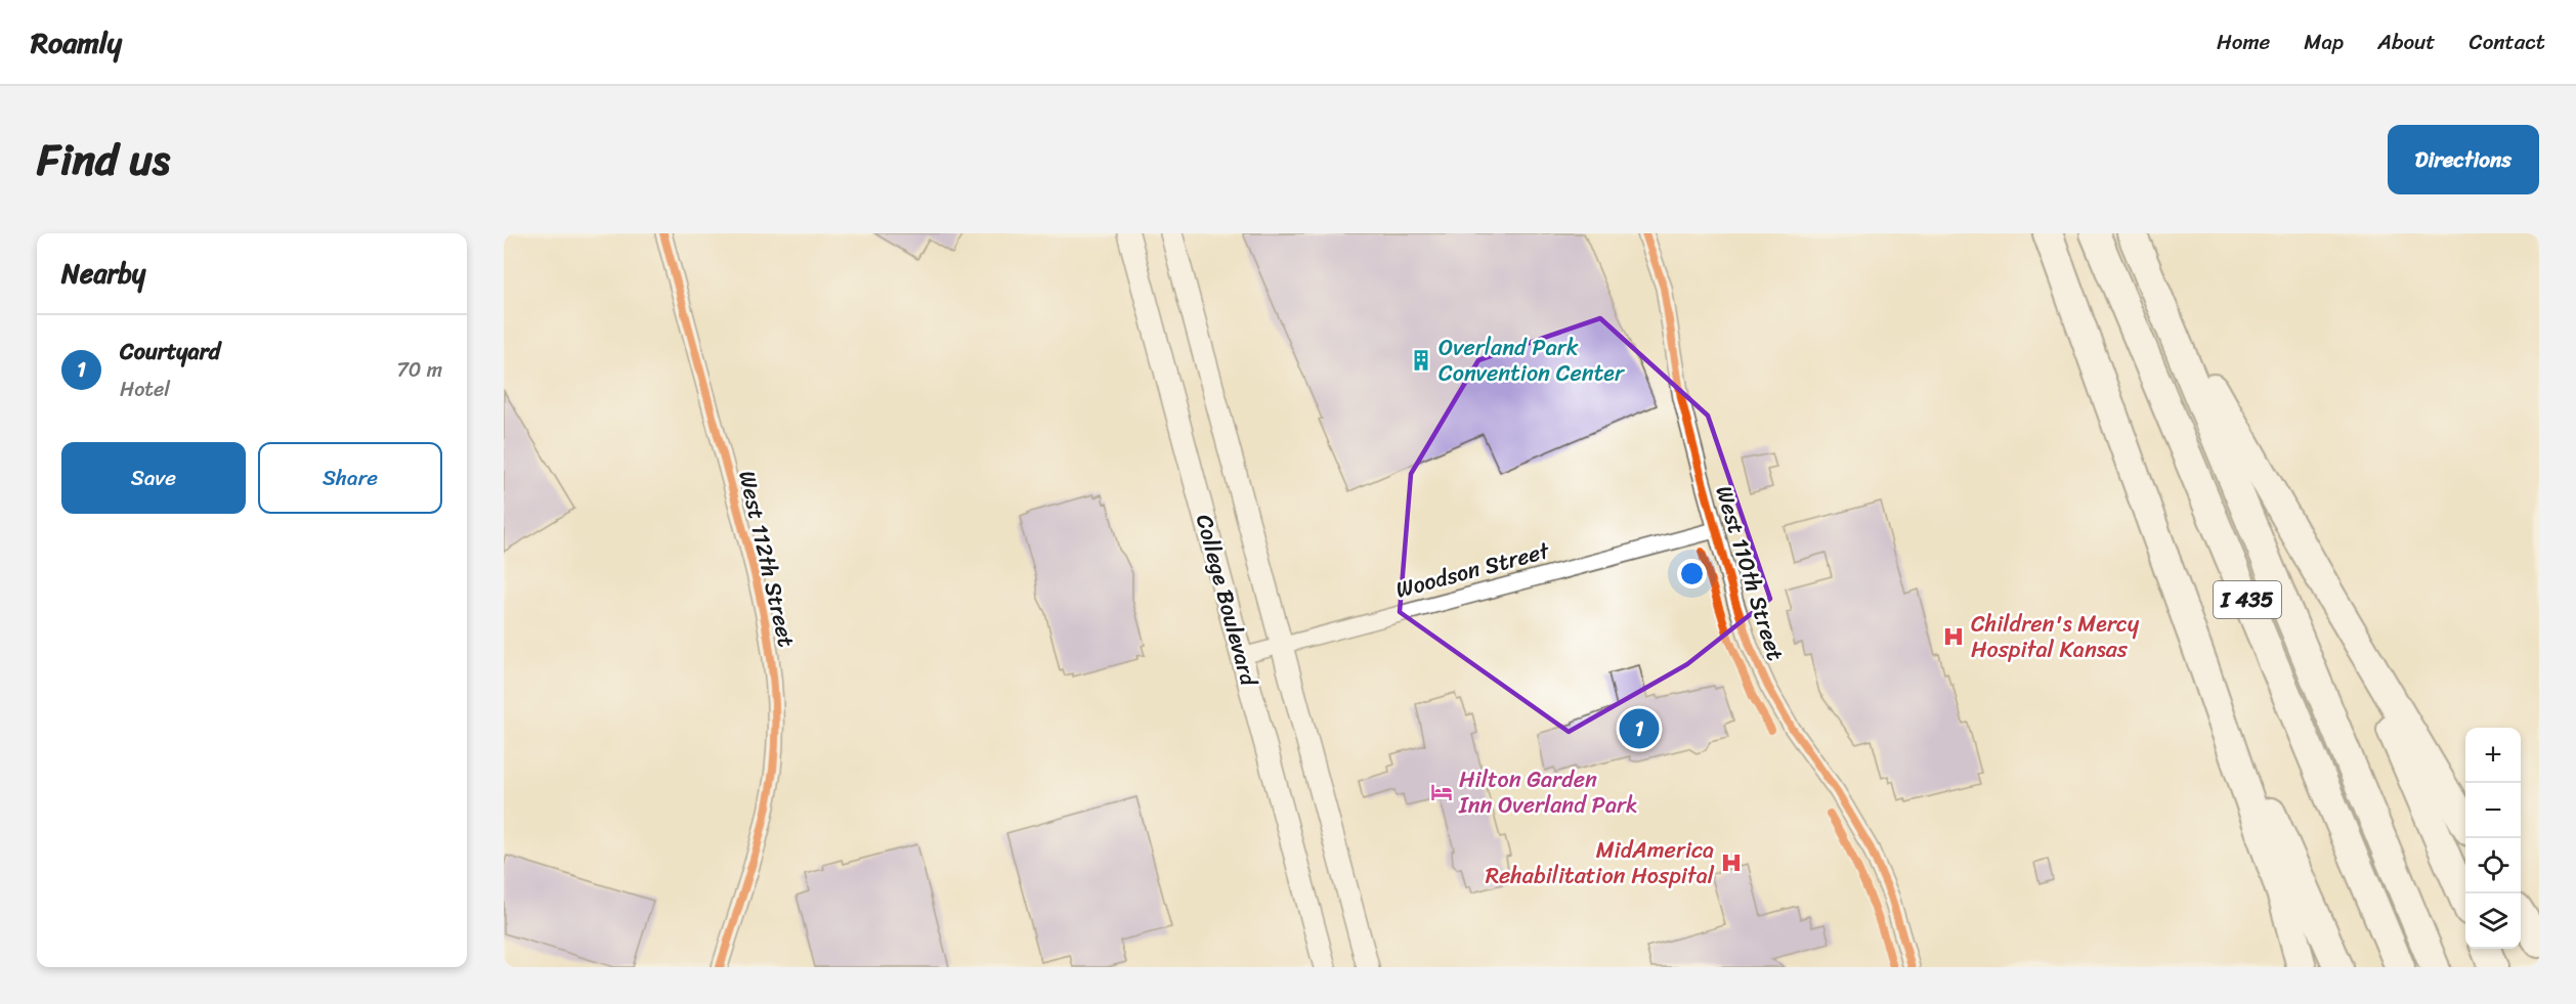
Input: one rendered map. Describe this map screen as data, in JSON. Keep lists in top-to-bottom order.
{
  "streets": {
    "highway": ["I 435"],
    "main road": ["College Boulevard"],
    "street": ["West 112th Street", "Woodson Street", "West 110th Street"]
  },
  "crossings": [
    ["Woodson Street", "West 110th Street"],
    ["Woodson Street", "College Boulevard"]
  ],
  "places": {
    "building": ["Overland Park Convention Center"],
    "hospital": ["Children's Mercy Hospital Kansas", "MidAmerica Rehabilitation Hospital"],
    "hotel": ["Hilton Garden Inn Overland Park"]
  },
  "page": {
    "header": "Roamly",
    "nav": [
      "Home",
      "Map",
      "About",
      "Contact"
    ],
    "title": "Find us",
    "buttons": [
      "Directions",
      ["Save", "Share"]
    ],
    "heading": "Nearby",
    "list": [
      {
        "mark": "1",
        "name": "Courtyard",
        "note": "Hotel",
        "value": "70 m"
      }
    ],
    "pins": "1",
    "map_buttons": ["+", "−"]
  }
}
